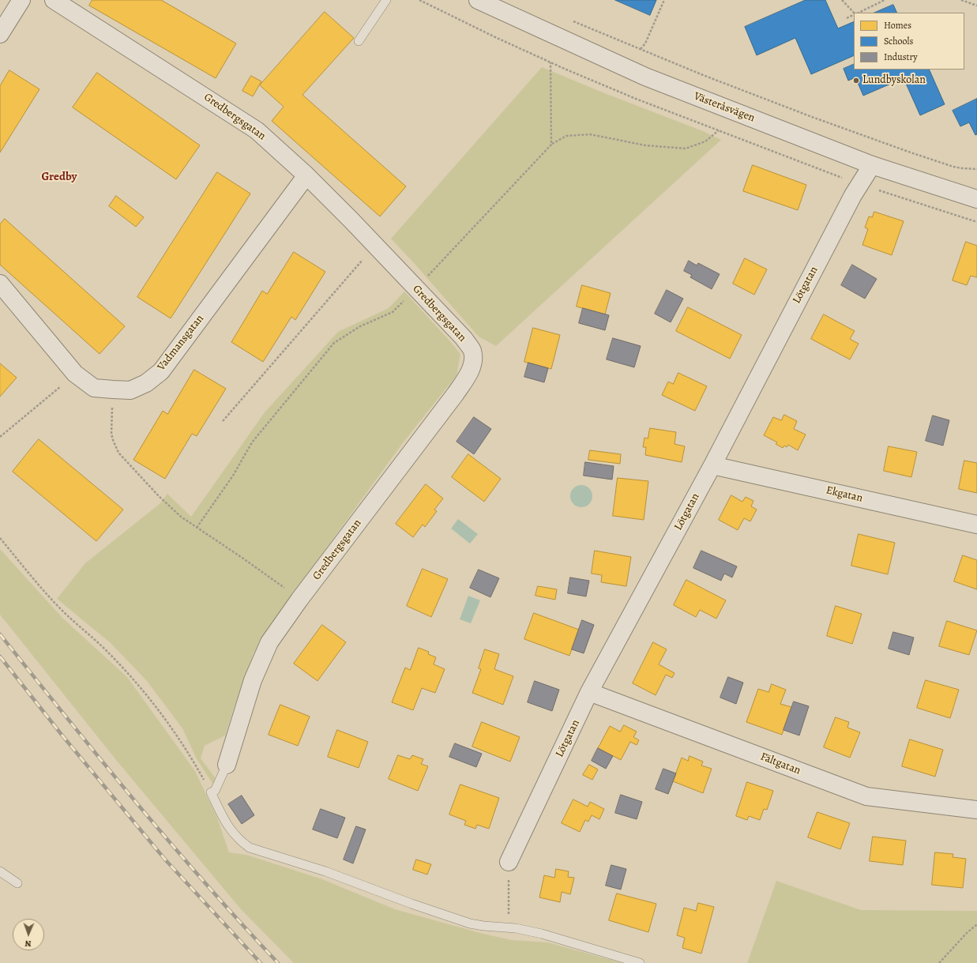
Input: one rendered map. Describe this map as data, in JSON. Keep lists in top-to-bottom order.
{
  "streets": {
    "street": [
      "Västeråsvägen",
      "Gredbergsgatan",
      "Lötgatan",
      "Vadmansgatan",
      "Ekgatan",
      "Fältgatan"
    ]
  },
  "crossings": [
    ["Västeråsvägen", "Lötgatan"],
    ["Gredbergsgatan", "Vadmansgatan"],
    ["Lötgatan", "Ekgatan"],
    ["Lötgatan", "Fältgatan"]
  ],
  "districts": ["Gredby"],
  "places": ["Lundbyskolan"],
  "legend": ["Homes", "Schools", "Industry"],
  "north": "bottom"
}
